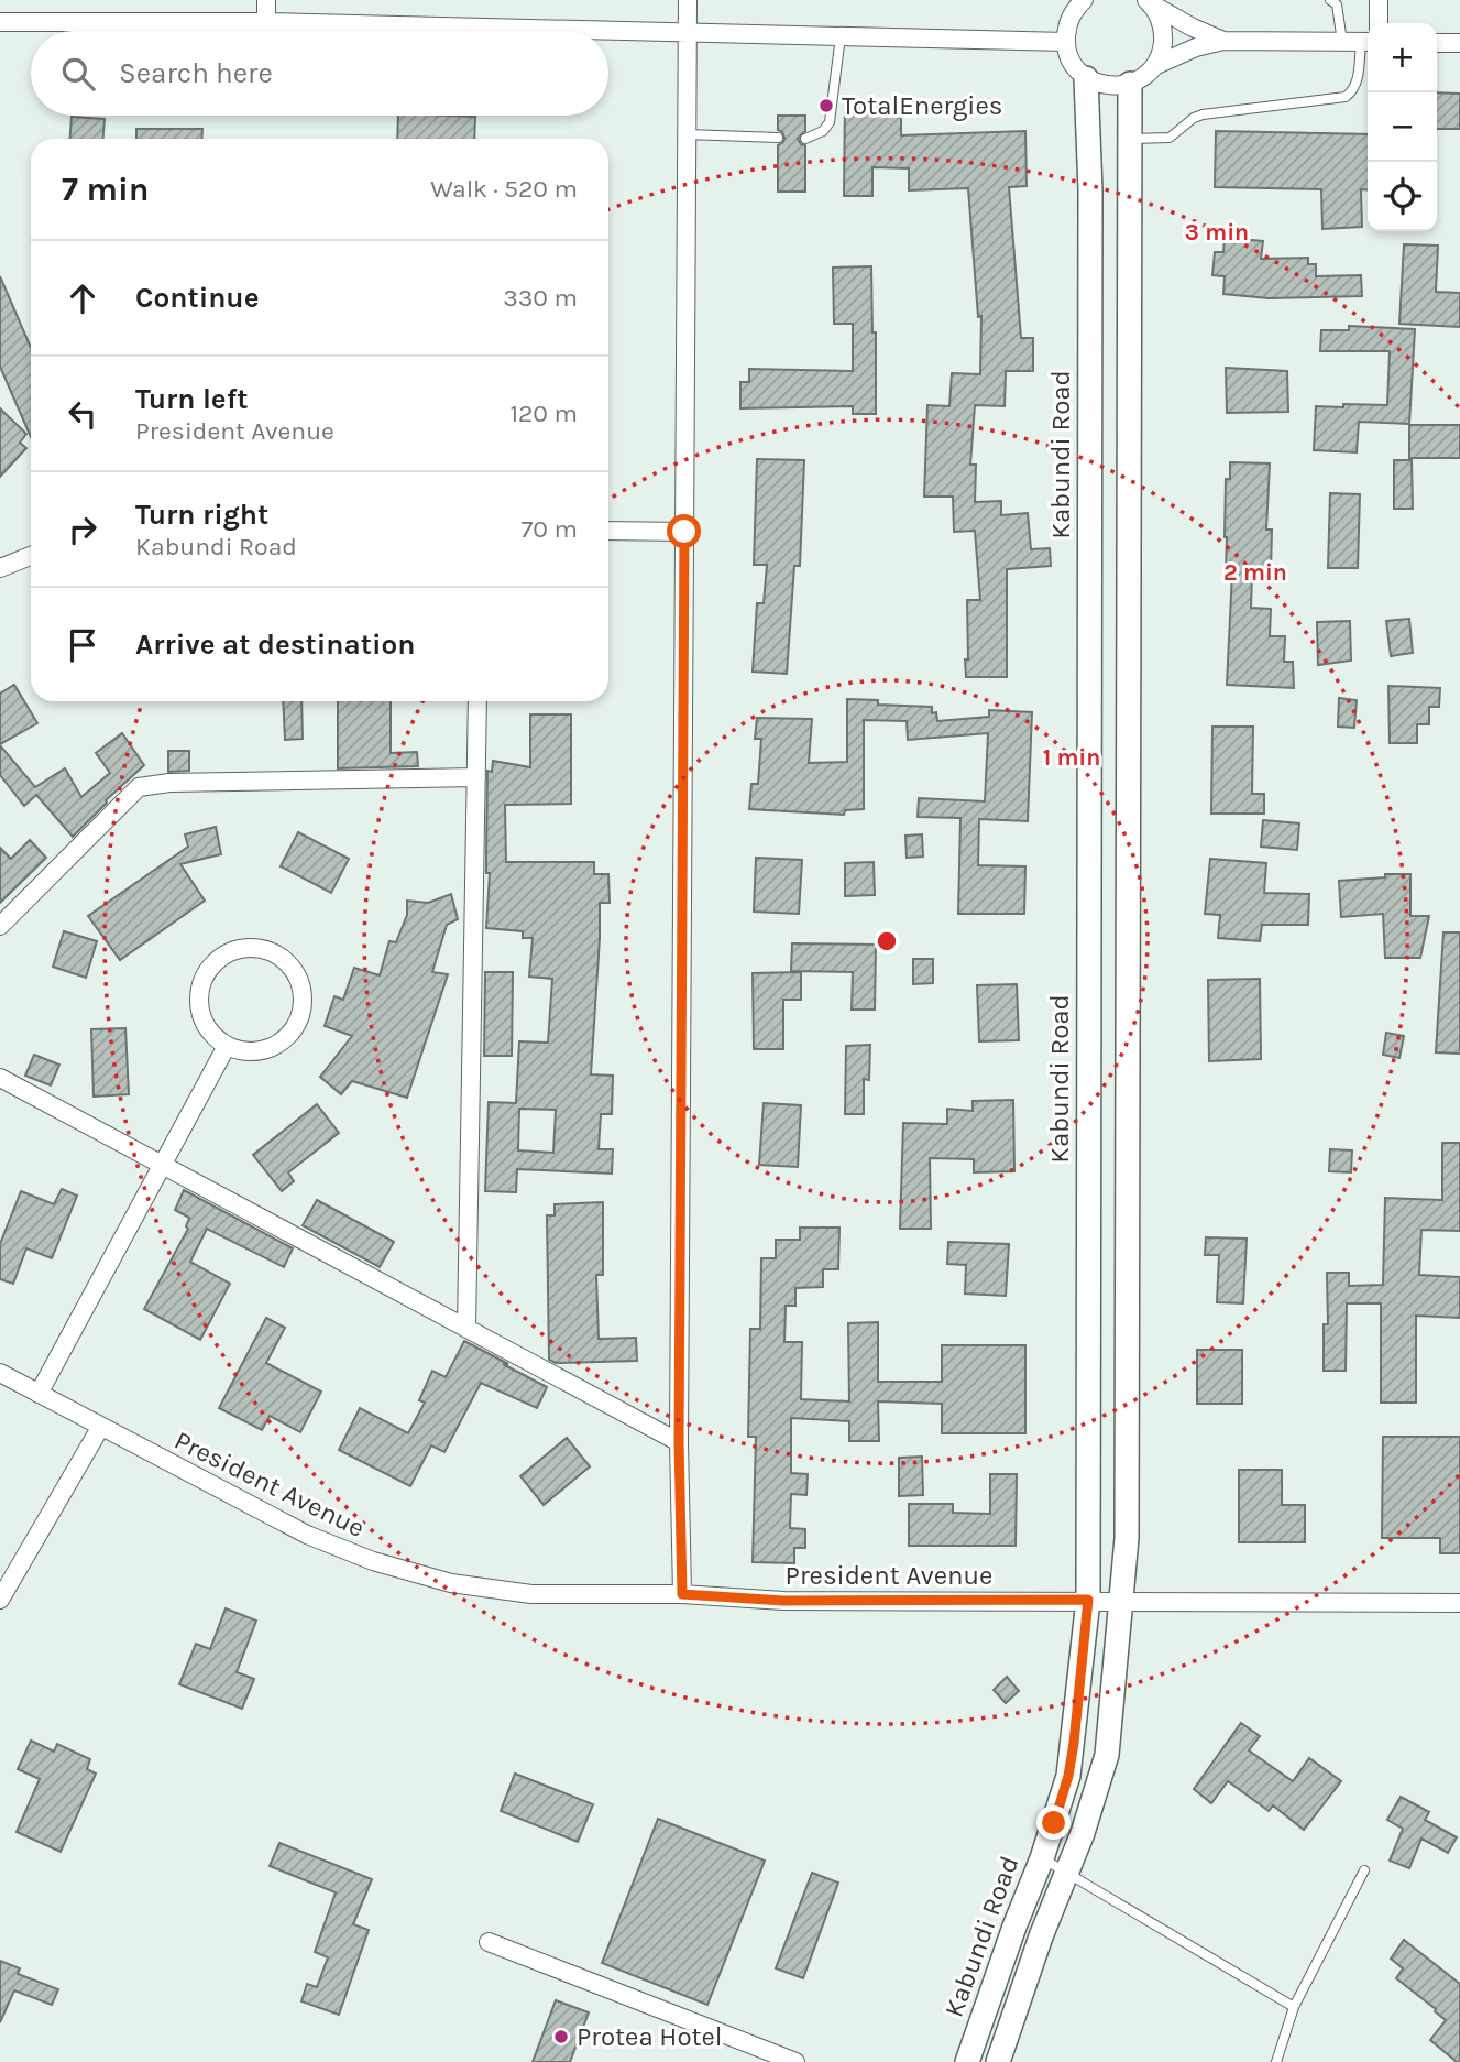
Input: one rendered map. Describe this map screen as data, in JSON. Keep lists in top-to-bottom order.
{
  "streets": {
    "street": ["Kabundi Road", "President Avenue"]
  },
  "crossings": [
    ["Kabundi Road", "President Avenue"]
  ],
  "places": ["TotalEnergies", "Protea Hotel"],
  "page": {
    "map_buttons": ["+", "−"],
    "search": "Search here",
    "heading": ["7 min", "Walk · 520 m"],
    "list": [
      ["Continue", "330 m"],
      ["Turn left", "President Avenue", "120 m"],
      ["Turn right", "Kabundi Road", "70 m"],
      "Arrive at destination"
    ]
  },
  "rings": ["3 min", "2 min", "1 min"]
}
